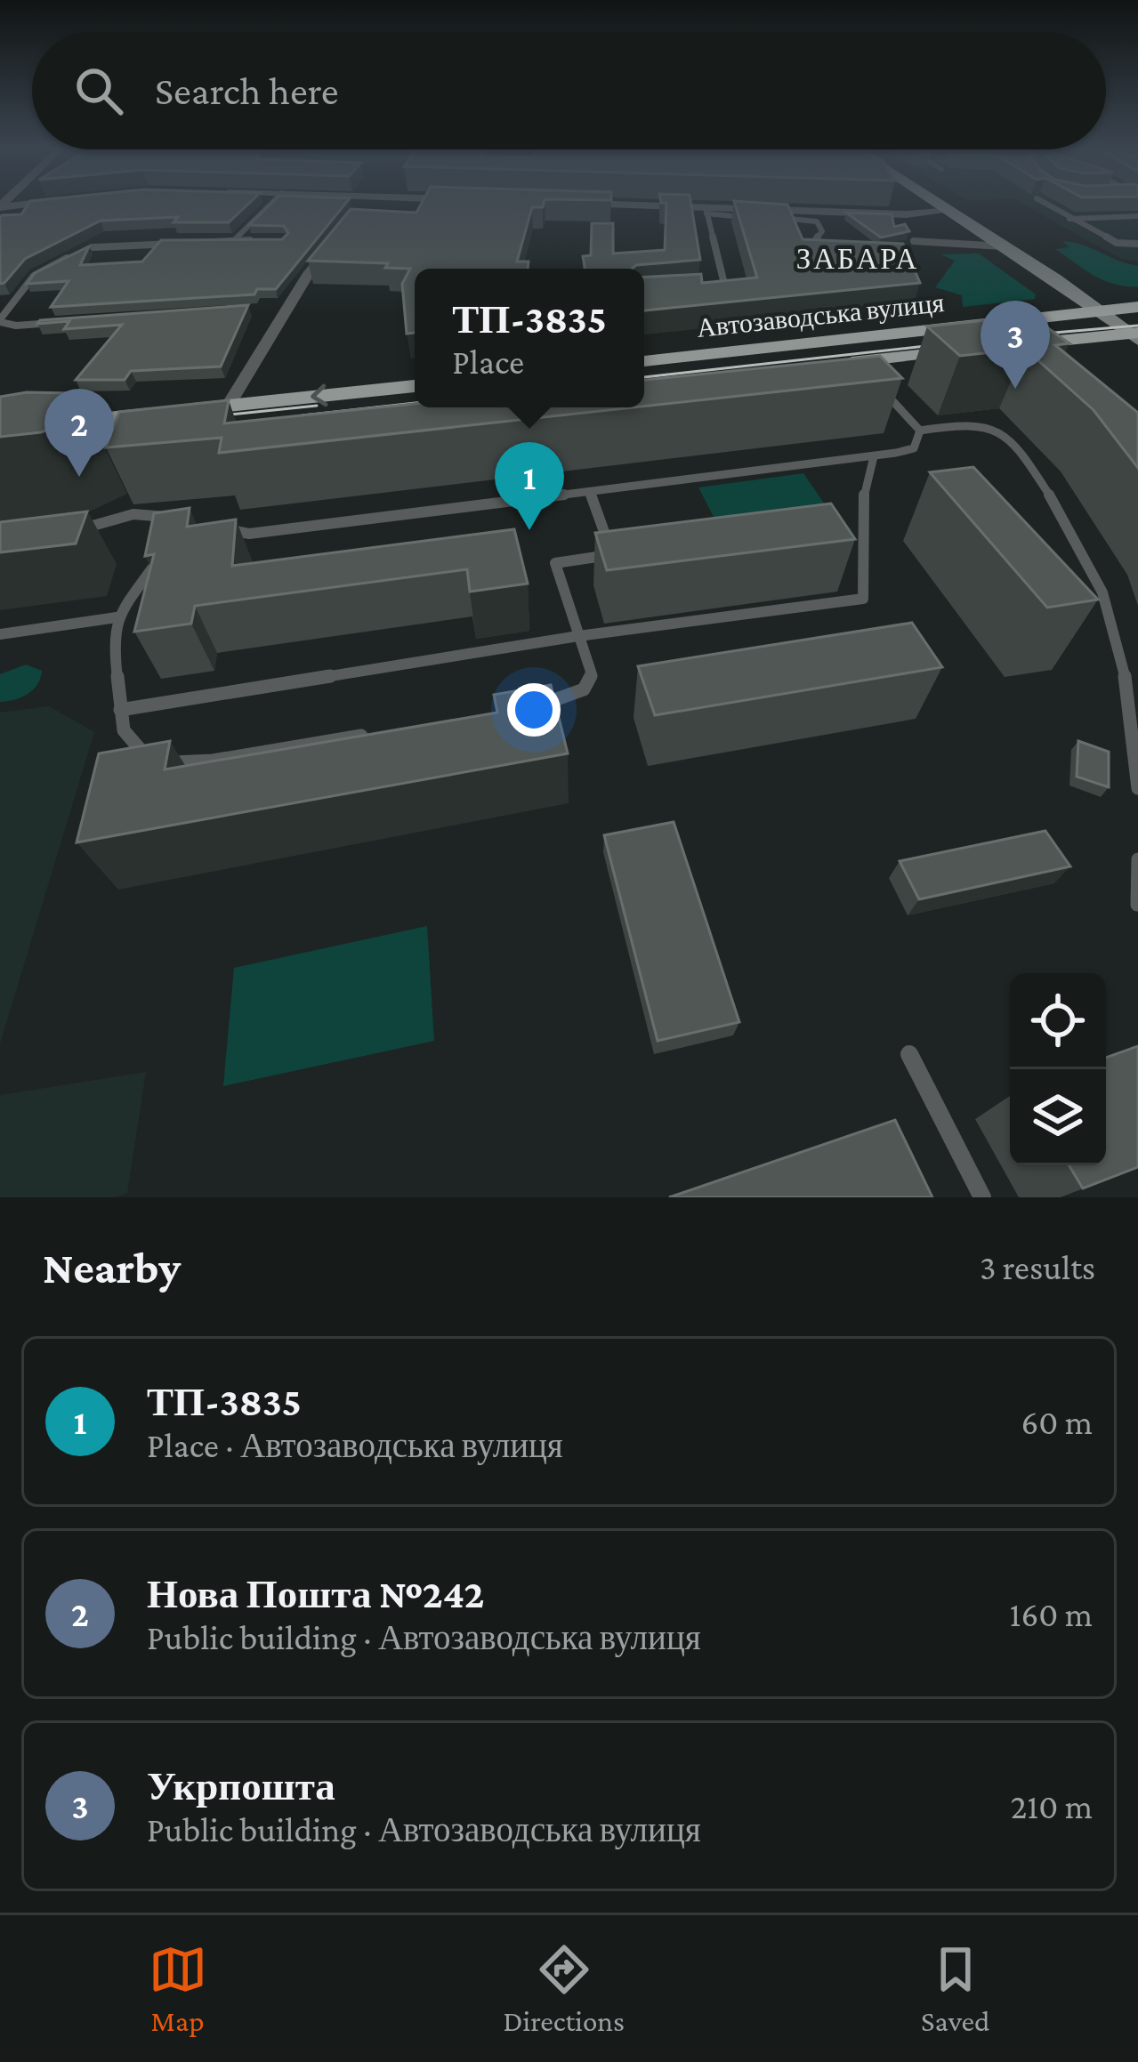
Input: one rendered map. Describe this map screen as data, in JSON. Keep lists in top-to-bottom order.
{
  "streets": {
    "main road": ["Автозаводська вулиця"]
  },
  "districts": ["ЗАБАРА"],
  "page": {
    "search": "Search here",
    "popup": ["ТП-3835", "Place"],
    "pins": ["3", "2", "1"],
    "heading": ["Nearby", "3 results"],
    "list": [
      {
        "mark": "1",
        "name": "ТП-3835",
        "note": "Place · Автозаводська вулиця",
        "value": "60 m"
      },
      {
        "mark": "2",
        "name": "Нова Пошта №242",
        "note": "Public building · Автозаводська вулиця",
        "value": "160 m"
      },
      {
        "mark": "3",
        "name": "Укрпошта",
        "note": "Public building · Автозаводська вулиця",
        "value": "210 m"
      }
    ],
    "nav": ["Map", "Directions", "Saved"]
  }
}
